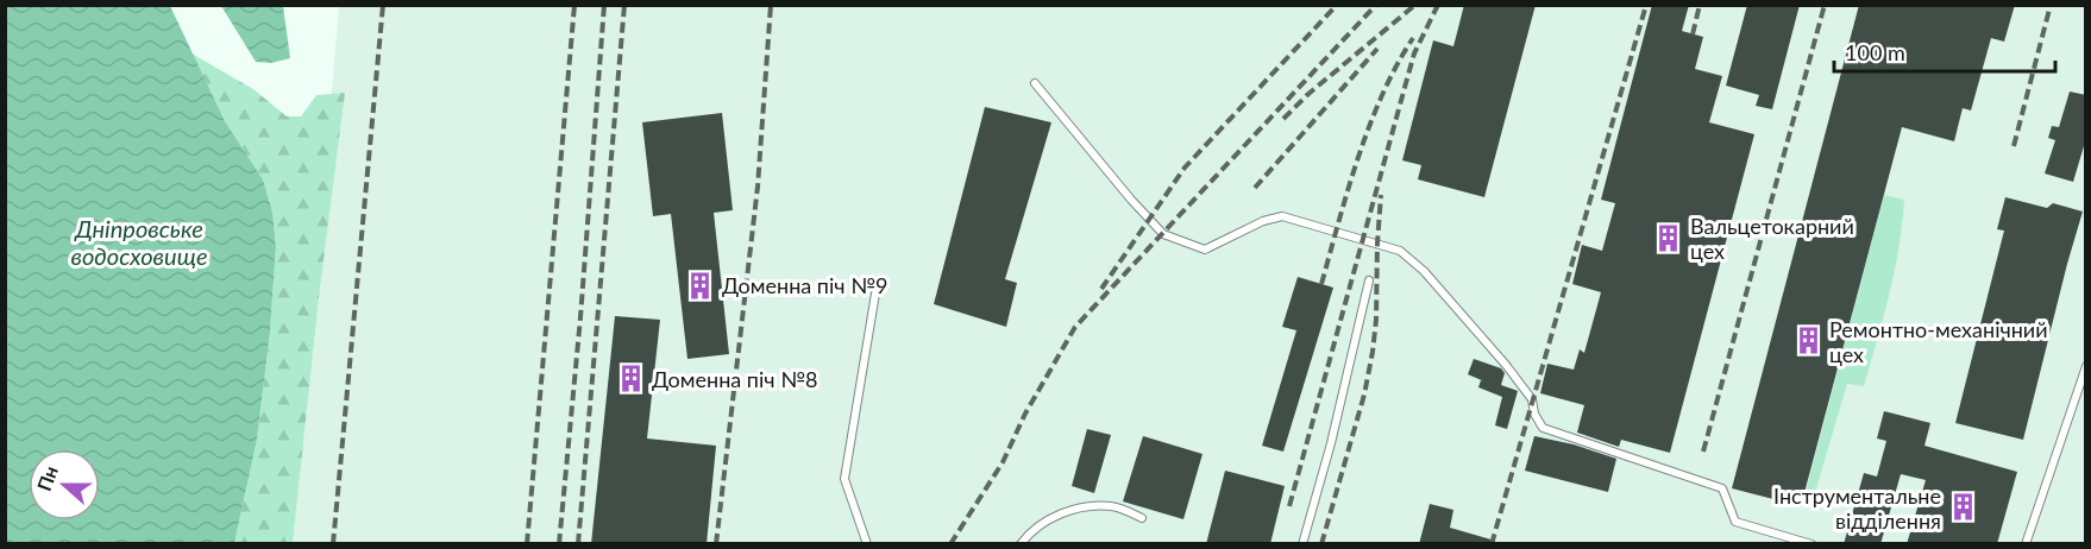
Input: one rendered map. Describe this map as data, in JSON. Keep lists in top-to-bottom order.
{
  "water": ["Дніпровське водосховище"],
  "places": {
    "building": [
      "Вальцетокарний цех",
      "Доменна піч №9",
      "Ремонтно-механічний цех",
      "Доменна піч №8",
      "Інструментальне відділення"
    ]
  },
  "scale_bar": "100 m",
  "north": "left"
}
